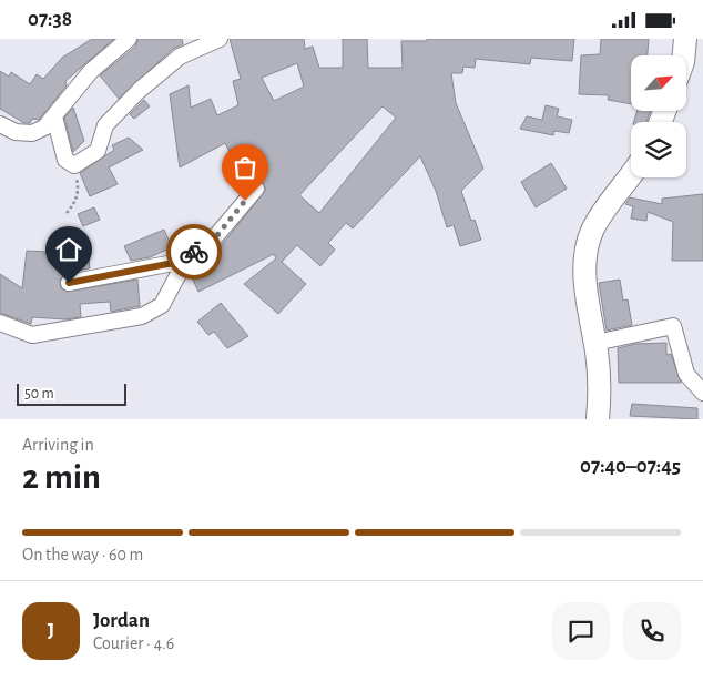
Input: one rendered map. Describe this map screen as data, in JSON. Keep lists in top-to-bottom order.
{
  "scale_bar": "50 m",
  "north": "top right",
  "page": {
    "status": "07:38",
    "scale": "50 m",
    "heading": ["2 min", "Arriving in", "07:40–07:45"],
    "panel": ["Jordan", "Courier · 4.6"],
    "bar": "On the way · 60 m",
    "round": "J"
  }
}
